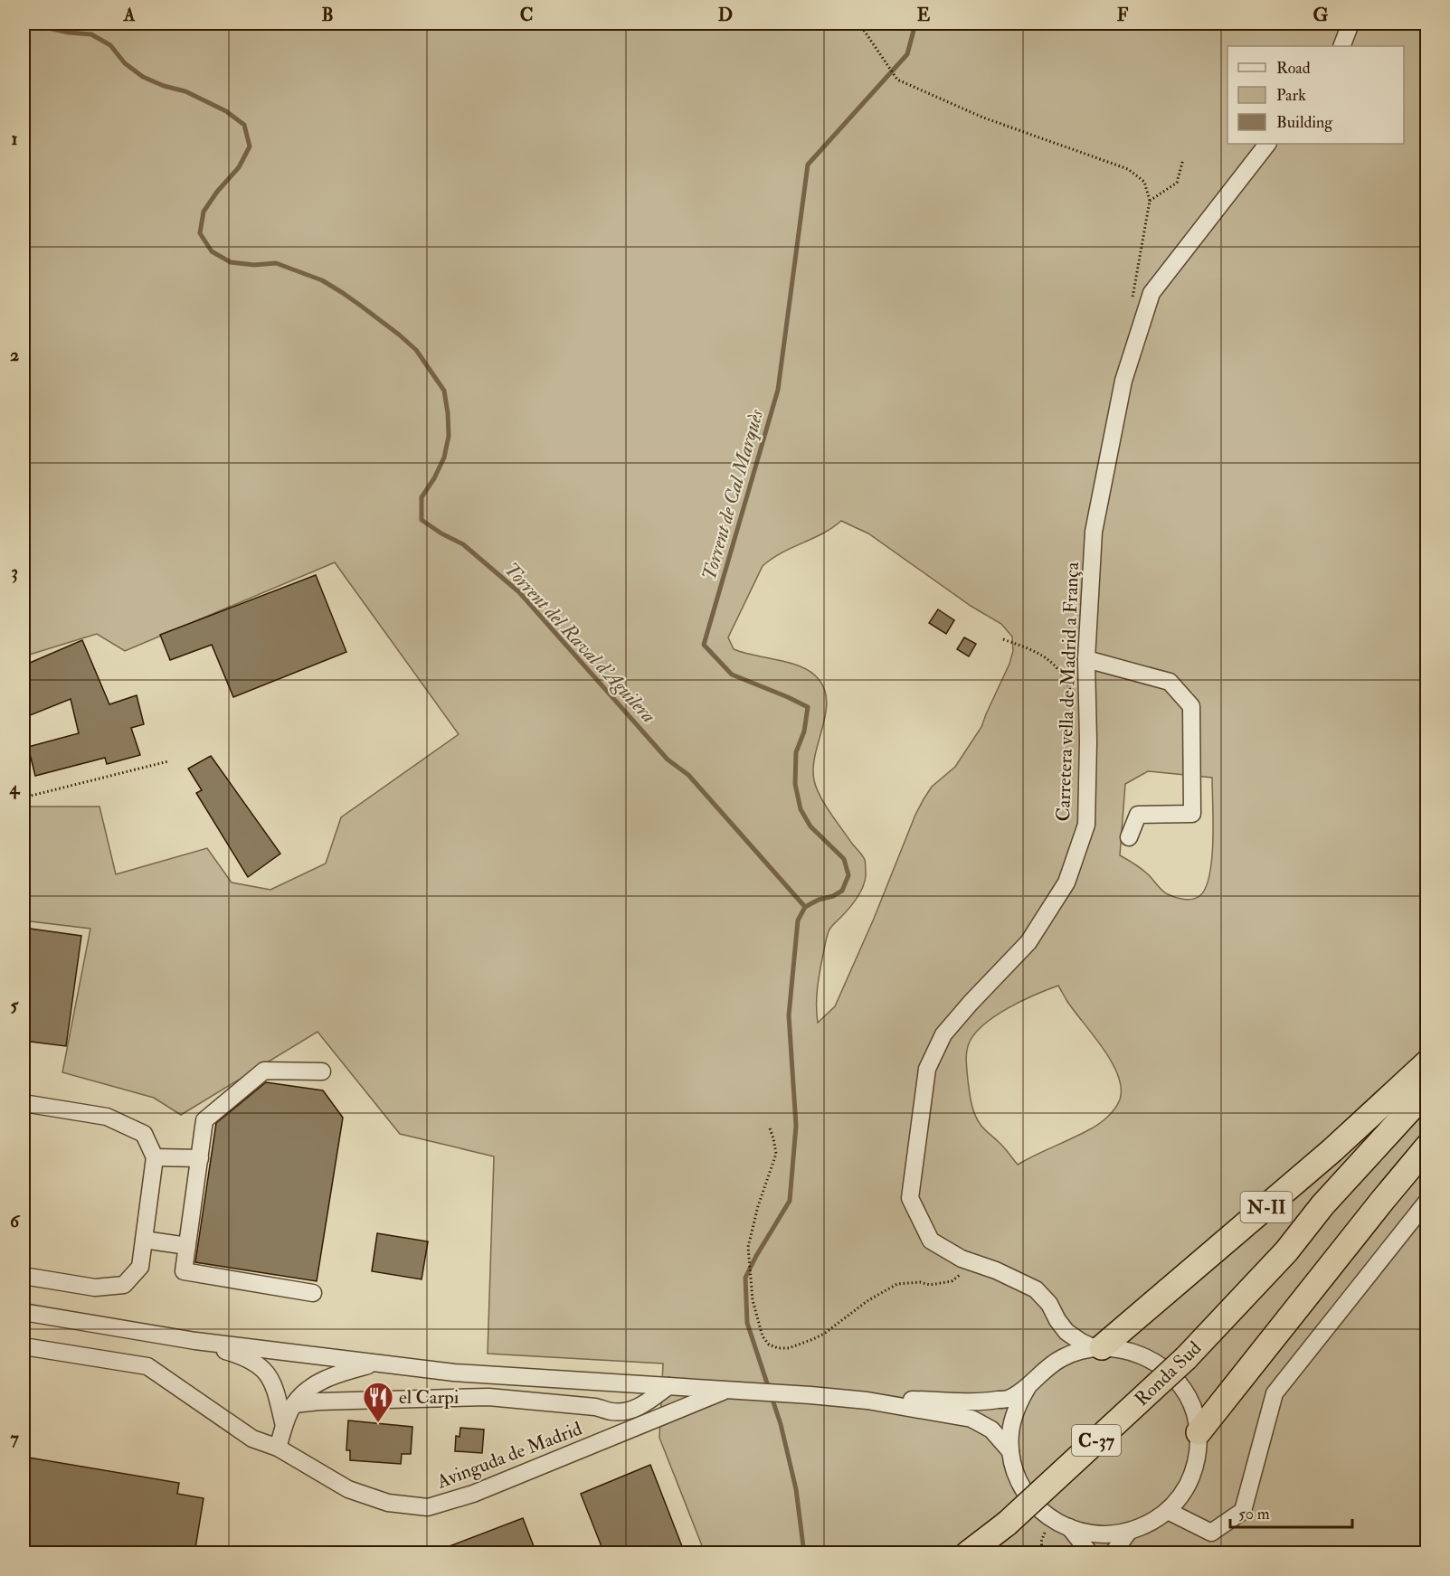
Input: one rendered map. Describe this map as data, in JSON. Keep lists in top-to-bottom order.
{
  "streets": {
    "highway": ["N-II", "Ronda Sud", "C-37"],
    "street": ["Carretera vella de Madrid a França", "Avinguda de Madrid"]
  },
  "crossings": [
    ["Carretera vella de Madrid a França", "N-II"],
    ["N-II", "Avinguda de Madrid"]
  ],
  "water": ["Torrent de Cal Marquès", "Torrent del Raval d'Aguilera"],
  "places": {
    "restaurant": ["el Carpi"]
  },
  "legend": ["Road", "Park", "Building"],
  "scale_bar": "50 m",
  "grid": {
    "columns": [
      "A",
      "B",
      "C",
      "D",
      "E",
      "F",
      "G"
    ],
    "rows": [
      "1",
      "2",
      "3",
      "4",
      "5",
      "6",
      "7"
    ]
  }
}
